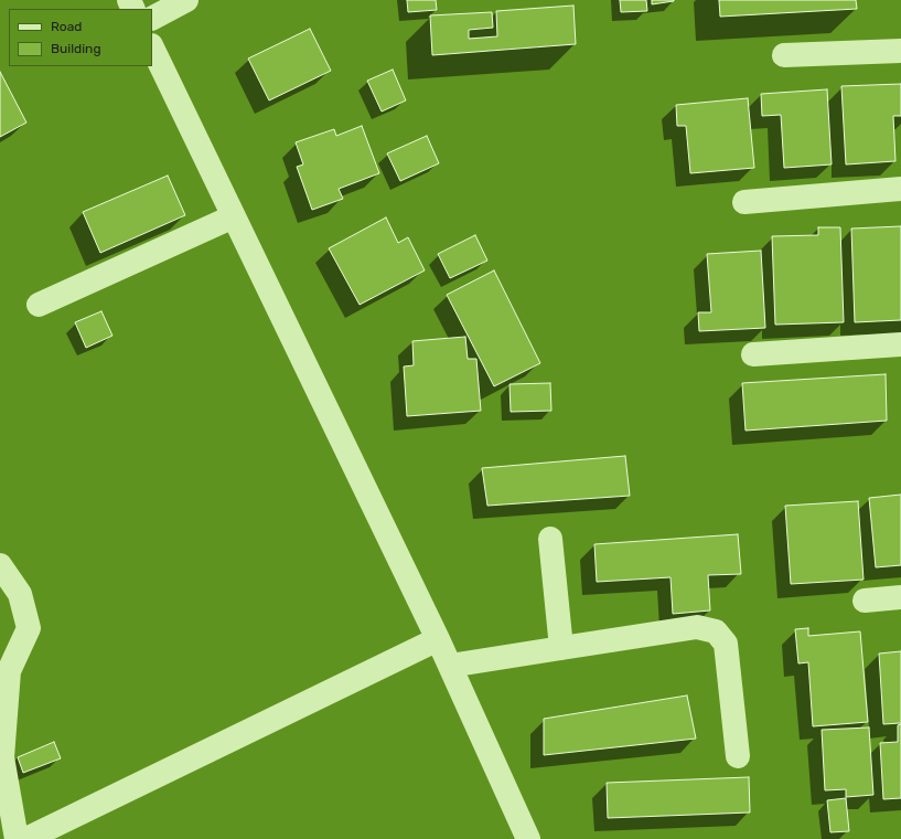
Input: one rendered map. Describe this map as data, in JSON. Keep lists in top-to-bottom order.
{
  "legend": ["Road", "Building"]
}
